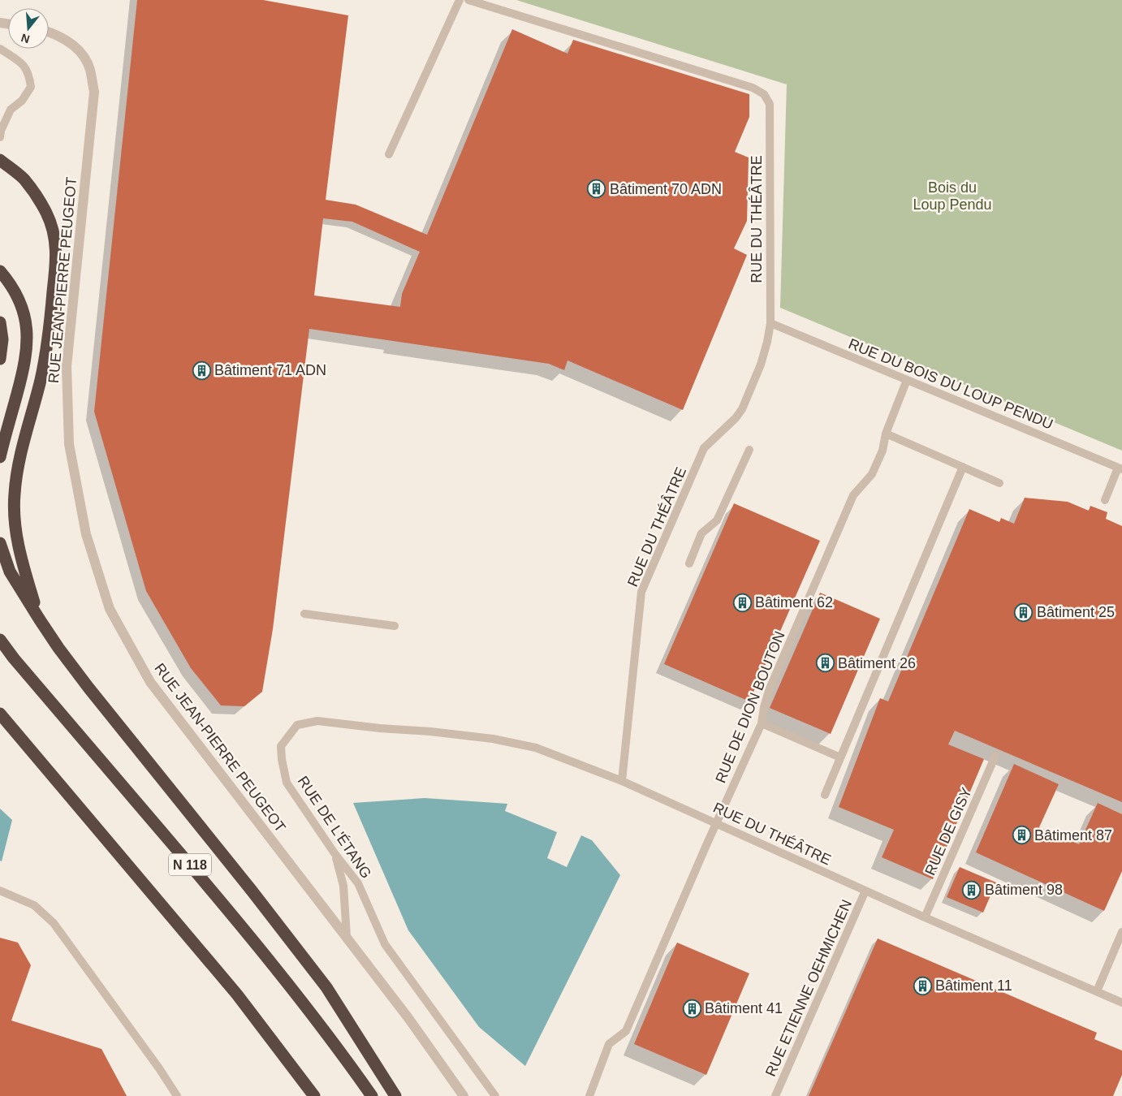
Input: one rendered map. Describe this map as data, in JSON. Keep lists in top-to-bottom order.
{
  "streets": {
    "highway": ["N 118"],
    "street": ["RUE JEAN-PIERRE PEUGEOT"],
    "lane": [
      "RUE DU THÉÂTRE",
      "RUE DU BOIS DU LOUP PENDU",
      "RUE DE DION BOUTON",
      "RUE DE L'ÉTANG",
      "RUE DE GISY",
      "RUE ETIENNE OEHMICHEN"
    ]
  },
  "crossings": [
    ["RUE DU THÉÂTRE", "RUE DU BOIS DU LOUP PENDU"],
    ["RUE DU THÉÂTRE", "RUE DE DION BOUTON"],
    ["RUE DU THÉÂTRE", "RUE DE L'ÉTANG"],
    ["RUE DU THÉÂTRE", "RUE DE GISY"],
    ["RUE DU THÉÂTRE", "RUE ETIENNE OEHMICHEN"],
    ["RUE DU BOIS DU LOUP PENDU", "RUE DE DION BOUTON"]
  ],
  "parks": ["Bois du Loup Pendu"],
  "places": {
    "building": [
      "Bâtiment 70 ADN",
      "Bâtiment 71 ADN",
      "Bâtiment 62",
      "Bâtiment 25",
      "Bâtiment 26",
      "Bâtiment 87",
      "Bâtiment 98",
      "Bâtiment 11",
      "Bâtiment 41"
    ]
  },
  "north": "bottom"
}
